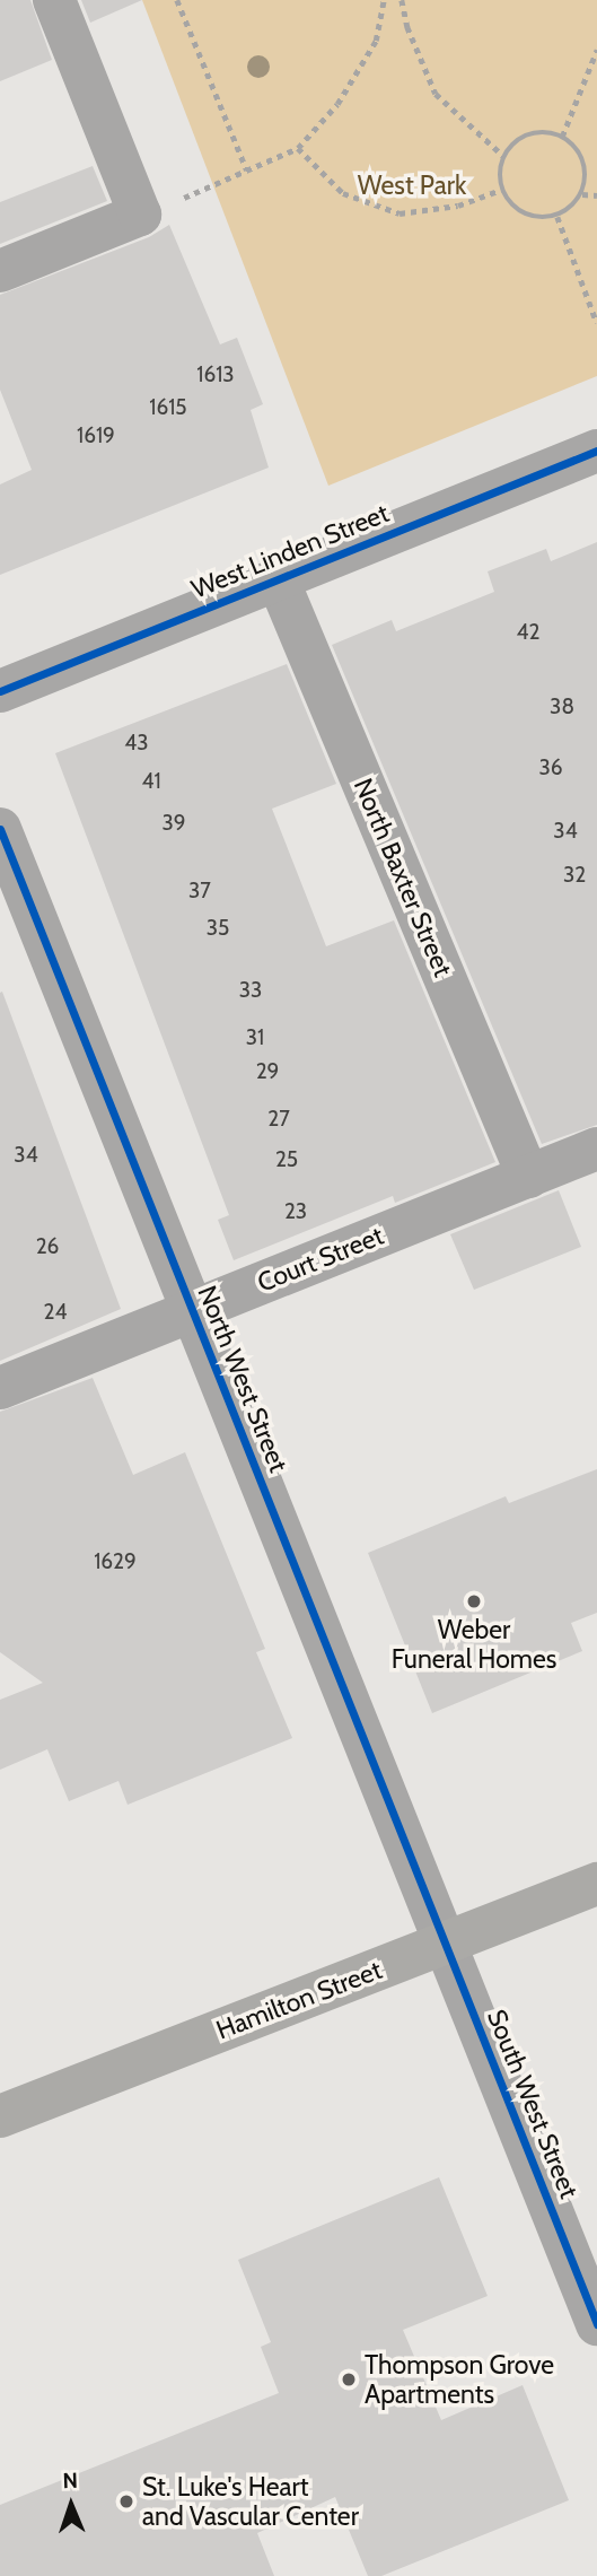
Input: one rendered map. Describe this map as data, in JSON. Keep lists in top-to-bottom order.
{
  "streets": {
    "main road": ["Hamilton Street"],
    "street": [
      "West Linden Street",
      "North Baxter Street",
      "Court Street",
      "North West Street",
      "South West Street"
    ]
  },
  "crossings": [
    ["West Linden Street", "North Baxter Street"],
    ["North Baxter Street", "Court Street"],
    ["Court Street", "North West Street"],
    ["North West Street", "Hamilton Street"],
    ["North West Street", "South West Street"],
    ["Hamilton Street", "South West Street"]
  ],
  "parks": ["West Park"],
  "places": ["Weber Funeral Homes", "Thompson Grove Apartments", "St. Luke's Heart and Vascular Center"],
  "house_numbers": [
    "1613",
    "1615",
    "1619",
    "42",
    "38",
    "43",
    "36",
    "41",
    "39",
    "34",
    "32",
    "37",
    "35",
    "33",
    "31",
    "29",
    "27",
    "34",
    "25",
    "23",
    "26",
    "24",
    "1629"
  ],
  "north": "top"
}
